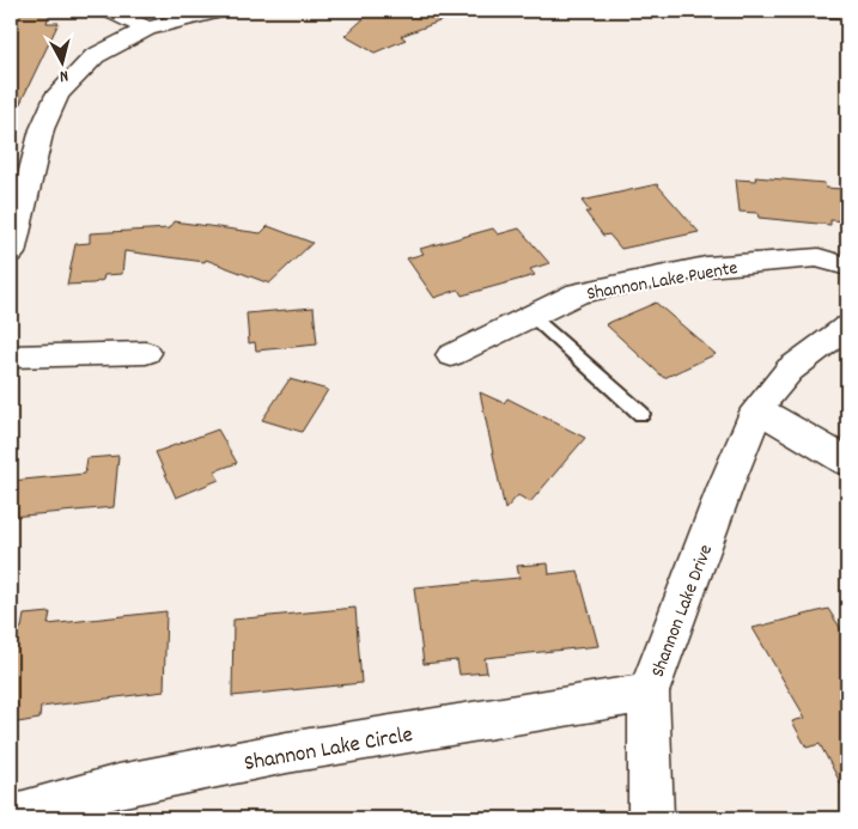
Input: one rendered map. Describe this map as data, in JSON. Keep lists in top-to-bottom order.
{
  "streets": {
    "street": ["Shannon Lake Puente", "Shannon Lake Drive", "Shannon Lake Circle"]
  },
  "crossings": [
    ["Shannon Lake Drive", "Shannon Lake Circle"]
  ],
  "north": "bottom"
}
